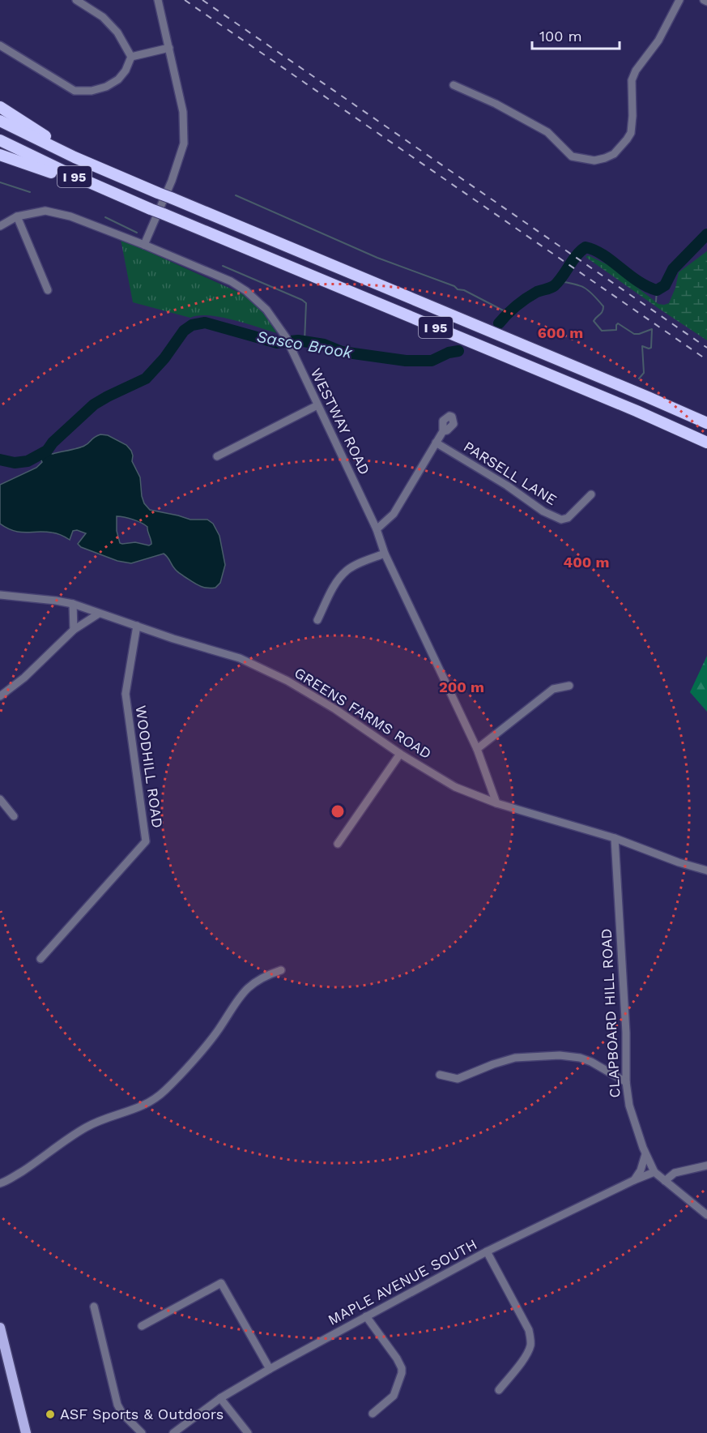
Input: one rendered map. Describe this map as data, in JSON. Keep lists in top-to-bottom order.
{
  "streets": {
    "highway": ["I 95"],
    "street": [
      "WESTWAY ROAD",
      "PARSELL LANE",
      "GREENS FARMS ROAD",
      "WOODHILL ROAD",
      "CLAPBOARD HILL ROAD",
      "MAPLE AVENUE SOUTH"
    ]
  },
  "crossings": [
    ["WESTWAY ROAD", "GREENS FARMS ROAD"],
    ["GREENS FARMS ROAD", "WOODHILL ROAD"],
    ["GREENS FARMS ROAD", "CLAPBOARD HILL ROAD"],
    ["CLAPBOARD HILL ROAD", "MAPLE AVENUE SOUTH"]
  ],
  "water": ["Sasco Brook"],
  "places": ["ASF Sports & Outdoors"],
  "scale_bar": "100 m",
  "rings": ["600 m", "400 m", "200 m"]
}
